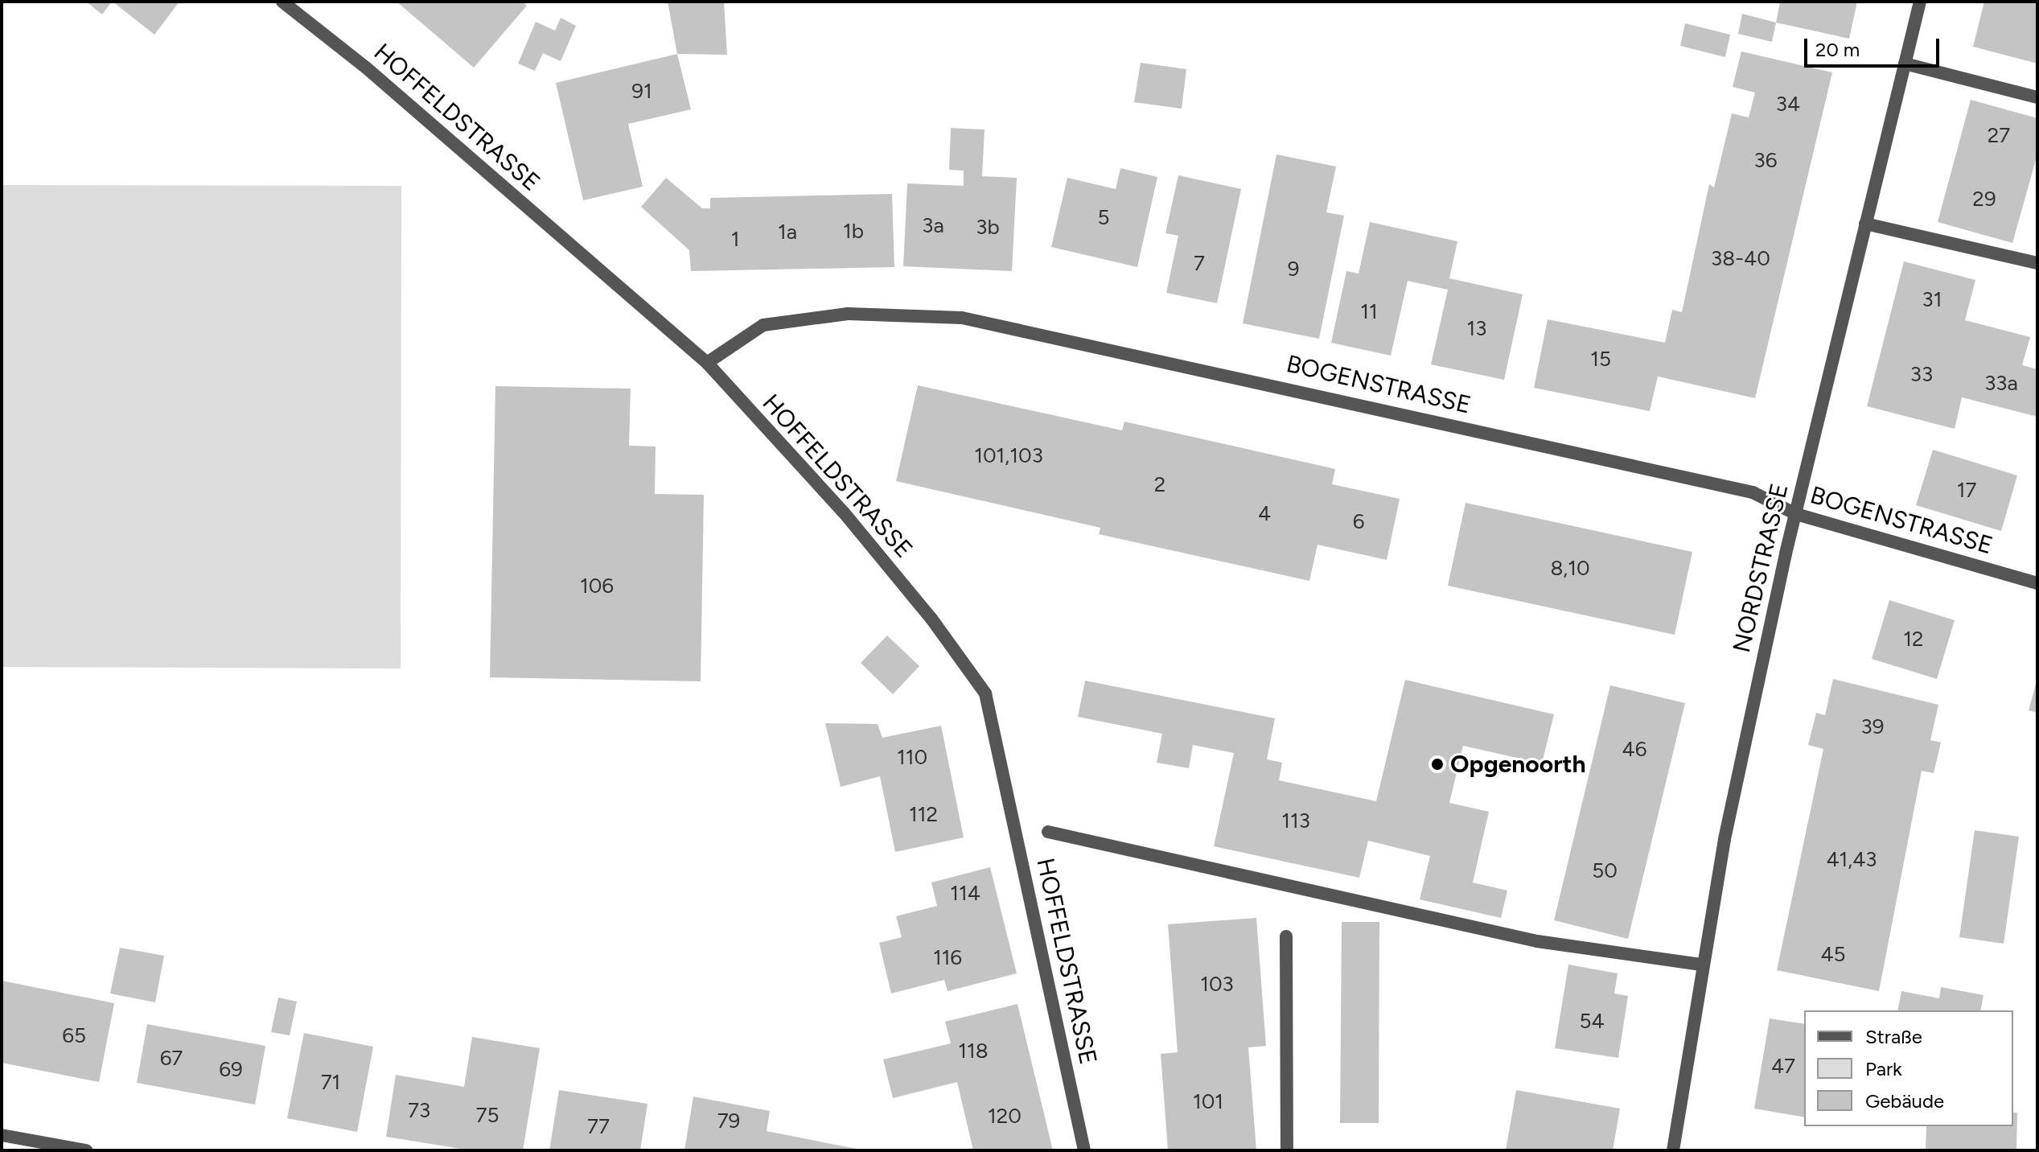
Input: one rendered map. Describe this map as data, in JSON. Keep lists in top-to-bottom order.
{
  "streets": {
    "street": ["HOFFELDSTRASSE", "BOGENSTRASSE", "NORDSTRASSE"]
  },
  "crossings": [
    ["HOFFELDSTRASSE", "BOGENSTRASSE"],
    ["BOGENSTRASSE", "NORDSTRASSE"]
  ],
  "places": ["Opgenoorth"],
  "house_numbers": [
    "91",
    "34",
    "27",
    "36",
    "29",
    "5",
    "3a",
    "3b",
    "1b",
    "1a",
    "1",
    "38-40",
    "7",
    "9",
    "31",
    "11",
    "13",
    "15",
    "33",
    "33a",
    "101,103",
    "2",
    "17",
    "4",
    "6",
    "8,10",
    "106",
    "12",
    "39",
    "46",
    "110",
    "112",
    "113",
    "41,43",
    "50",
    "114",
    "45",
    "116",
    "103",
    "54",
    "65",
    "118",
    "67",
    "47",
    "69",
    "71",
    "101",
    "73",
    "75",
    "120",
    "79",
    "77"
  ],
  "legend": ["Straße", "Park", "Gebäude"],
  "scale_bar": "20 m"
}
